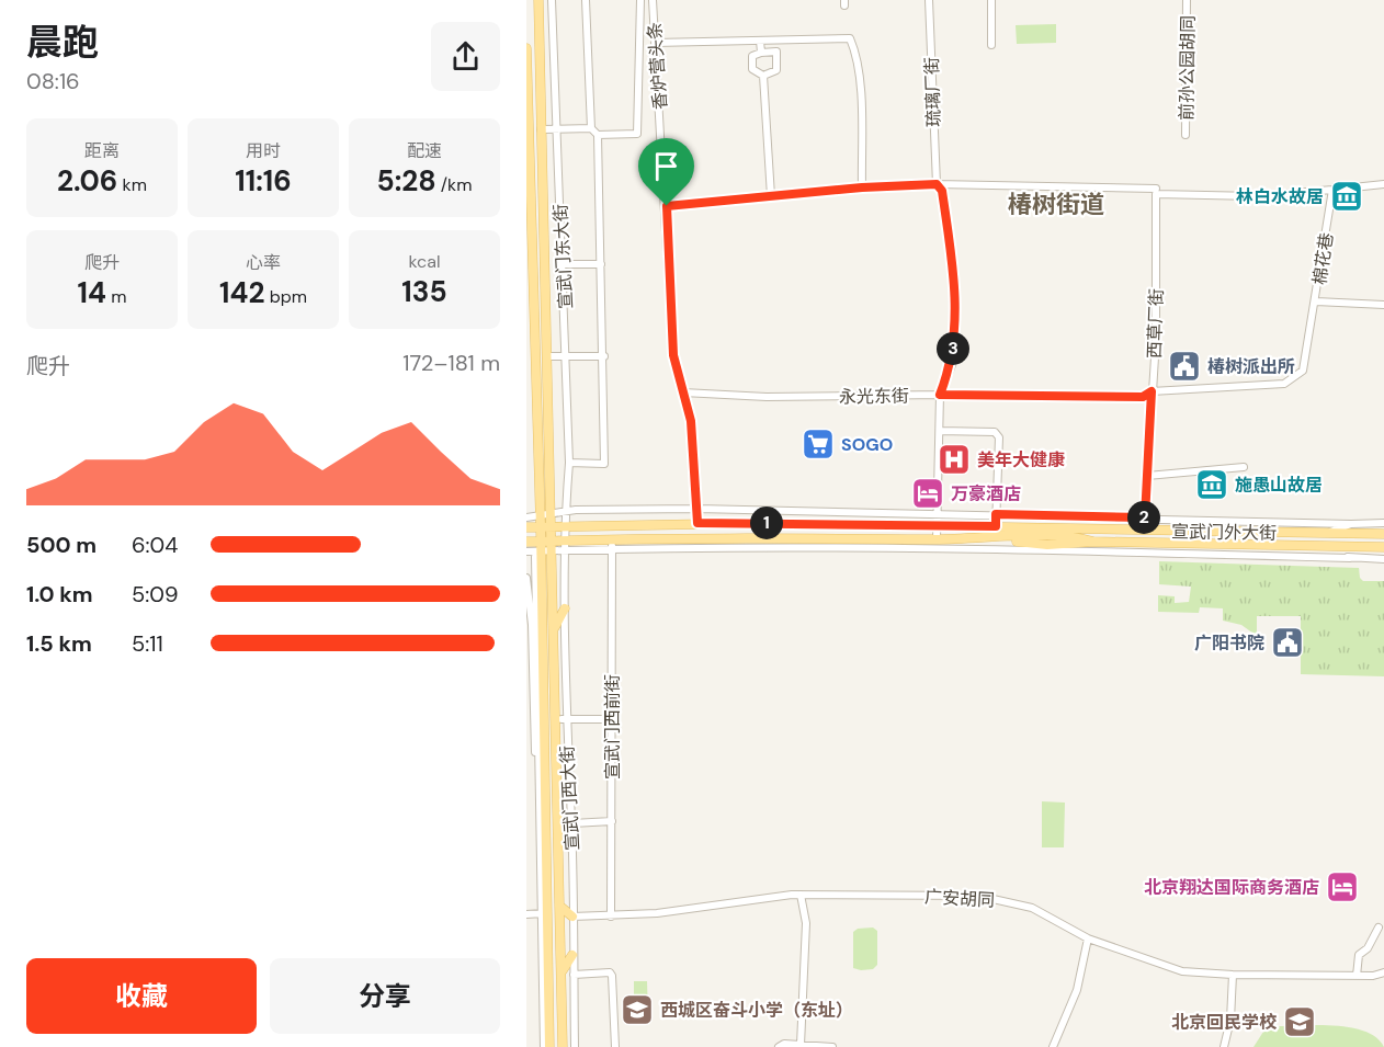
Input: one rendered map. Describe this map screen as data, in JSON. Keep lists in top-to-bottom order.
{
  "streets": {
    "main road": ["宣武门东大街", "宣武门外大街", "宣武门西大街"],
    "street": [
      "香炉营头条",
      "前孙公园胡同",
      "琉璃厂街",
      "棉花巷",
      "西草厂街",
      "永光东街",
      "宣武门西前街",
      "广安胡同"
    ]
  },
  "crossings": [
    ["香炉营头条", "永光东街"],
    ["香炉营头条", "宣武门外大街"],
    ["琉璃厂街", "永光东街"],
    ["琉璃厂街", "宣武门外大街"],
    ["宣武门东大街", "宣武门外大街"],
    ["宣武门东大街", "宣武门西大街"],
    ["棉花巷", "永光东街"],
    ["西草厂街", "永光东街"],
    ["西草厂街", "宣武门外大街"],
    ["宣武门外大街", "宣武门西前街"],
    ["宣武门外大街", "宣武门西大街"],
    ["宣武门西前街", "广安胡同"],
    ["宣武门西大街", "广安胡同"]
  ],
  "districts": ["椿树街道"],
  "places": {
    "museum": ["林白水故居", "施愚山故居"],
    "public building": ["椿树派出所", "广阳书院"],
    "supermarket": ["SOGO"],
    "hospital": ["美年大健康"],
    "hotel": ["万豪酒店", "北京翔达国际商务酒店"],
    "school or university": ["西城区奋斗小学（东址）", "北京回民学校"]
  },
  "page": {
    "heading": ["晨跑", "08:16"],
    "stats": [
      ["距离", "2.06 km"],
      ["用时", "11:16"],
      ["配速", "5:28 /km"],
      ["爬升", "14 m"],
      ["心率", "142 bpm"],
      ["kcal", "135"]
    ],
    "pins": ["3", "2", "1"],
    "chart": ["爬升", "172–181 m"],
    "list": [
      {
        "name": "500 m",
        "note": "6:04"
      },
      {
        "name": "1.0 km",
        "note": "5:09"
      },
      {
        "name": "1.5 km",
        "note": "5:11"
      }
    ],
    "buttons": ["收藏", "分享"]
  }
}
